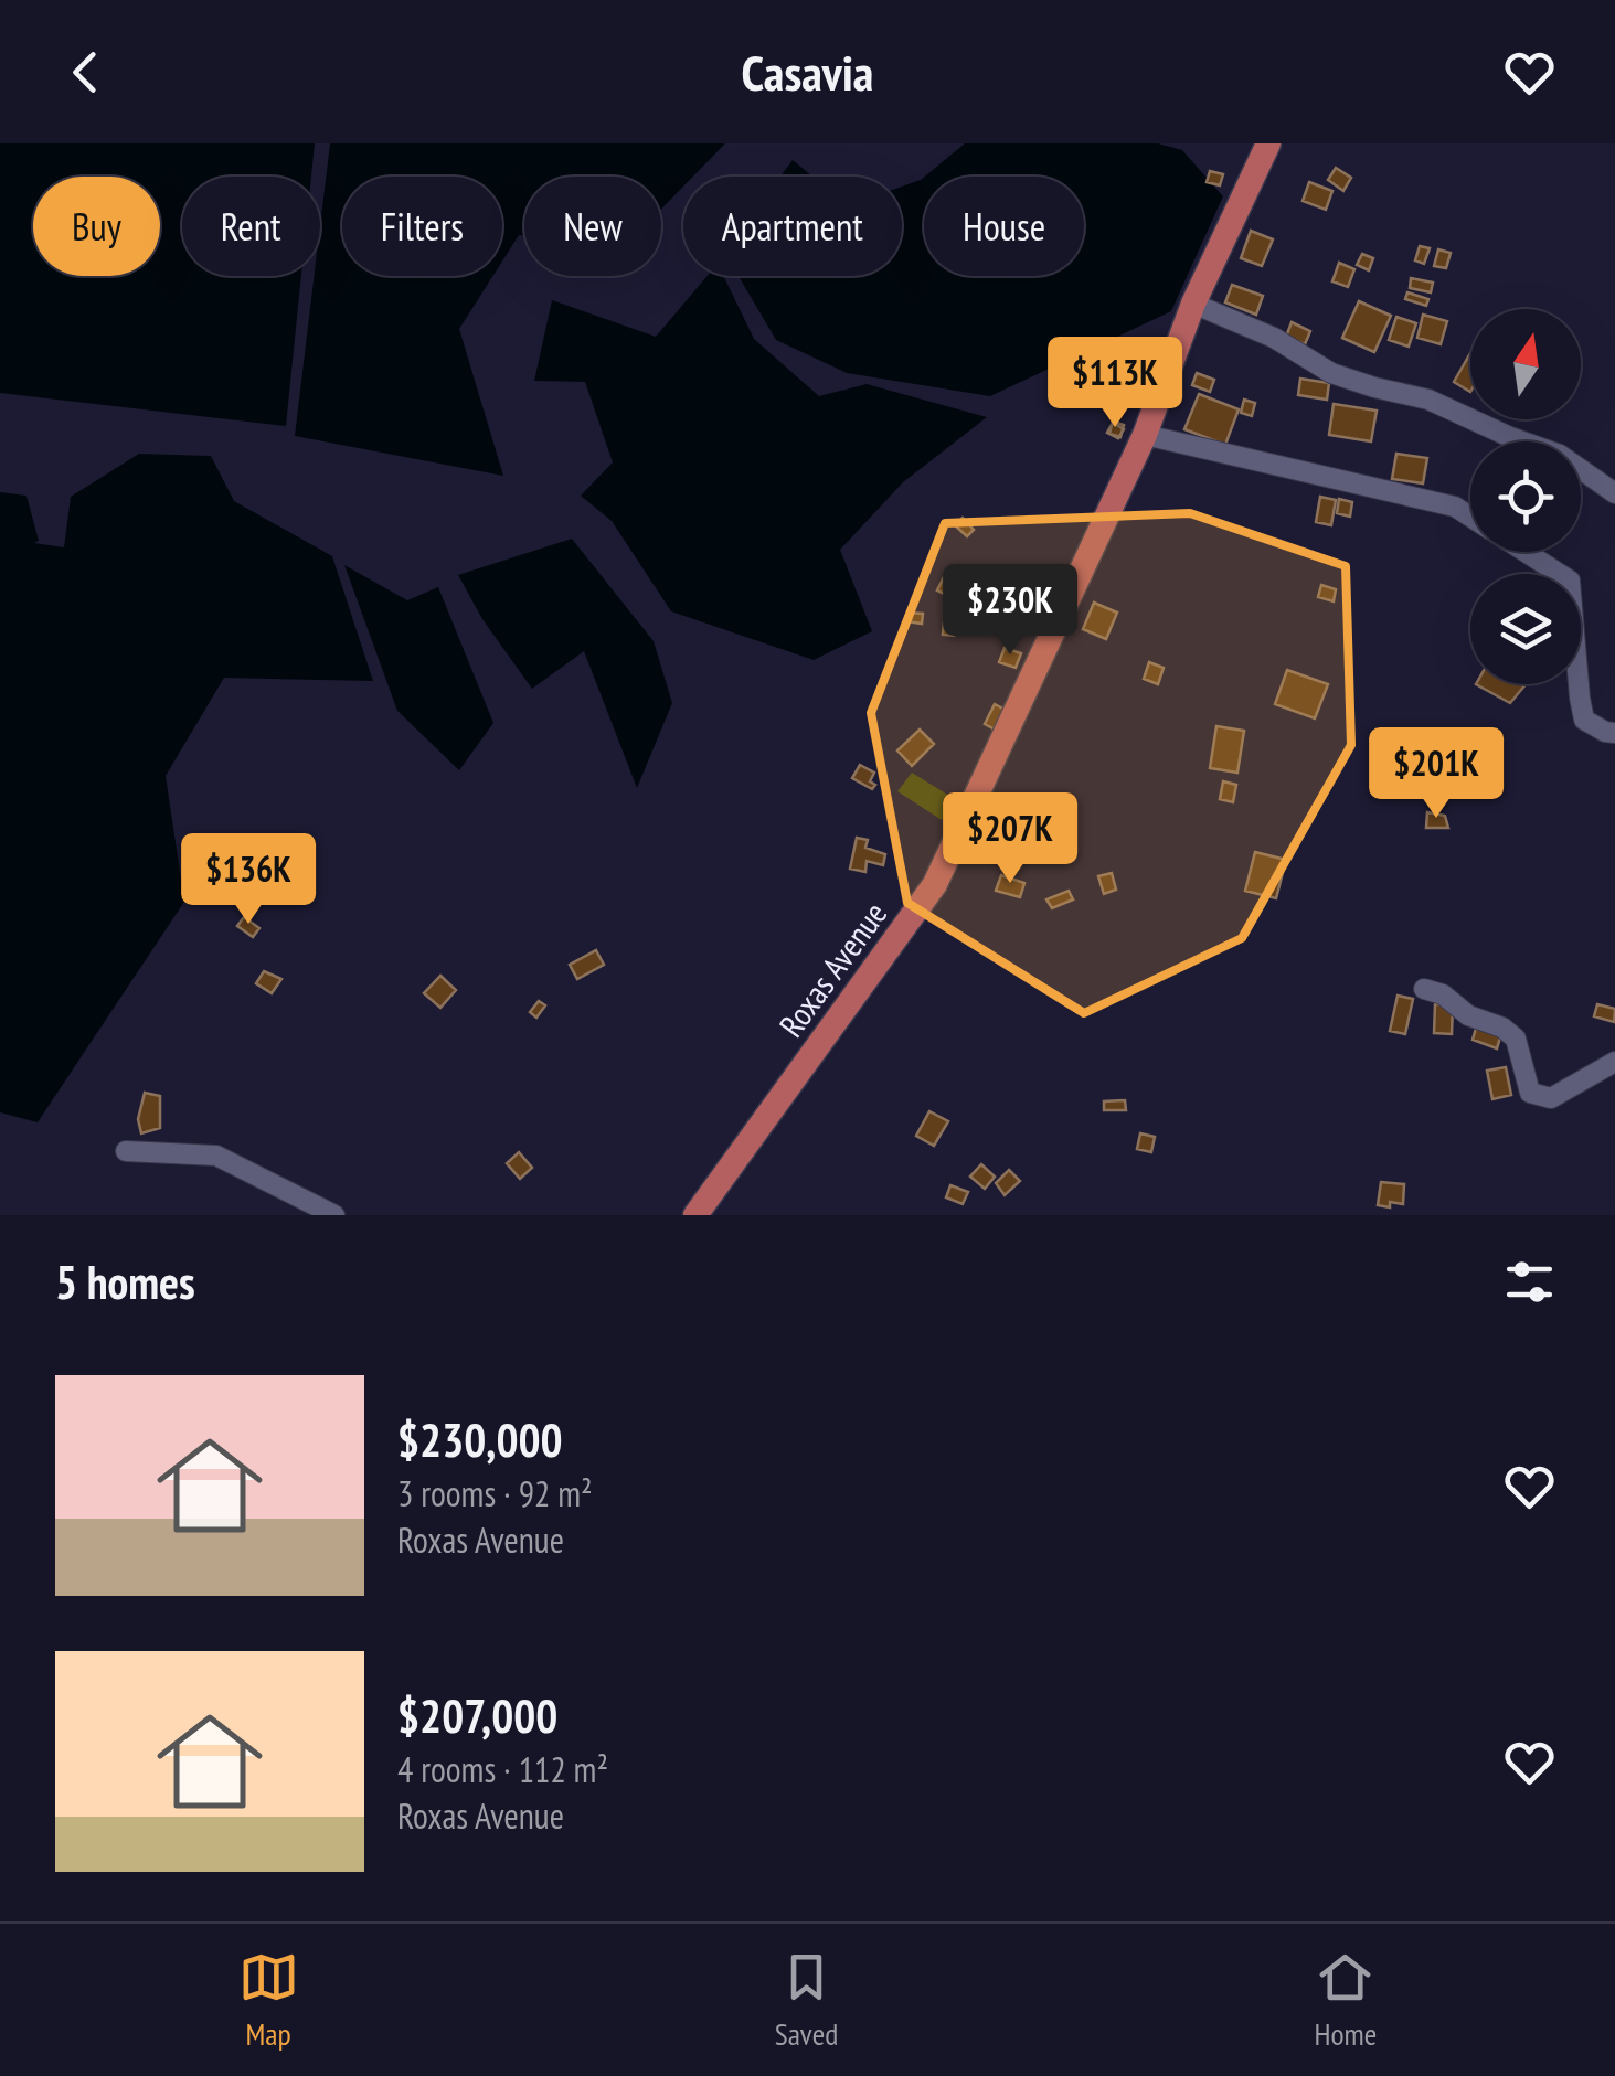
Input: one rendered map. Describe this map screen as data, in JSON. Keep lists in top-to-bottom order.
{
  "streets": {
    "main road": ["Roxas Avenue"]
  },
  "north": "top",
  "page": {
    "header": "Casavia",
    "chip": [
      "Buy",
      "Rent",
      "Filters",
      "New",
      "Apartment",
      "House"
    ],
    "price": [
      "$113K",
      "$230K",
      "$201K",
      "$207K",
      "$136K"
    ],
    "heading": "5 homes",
    "list": [
      {
        "name": "$230,000",
        "note": "3 rooms · 92 m² · Roxas Avenue"
      },
      {
        "name": "$207,000",
        "note": "4 rooms · 112 m² · Roxas Avenue"
      }
    ],
    "tabs": ["Map", "Saved", "Home"]
  }
}
